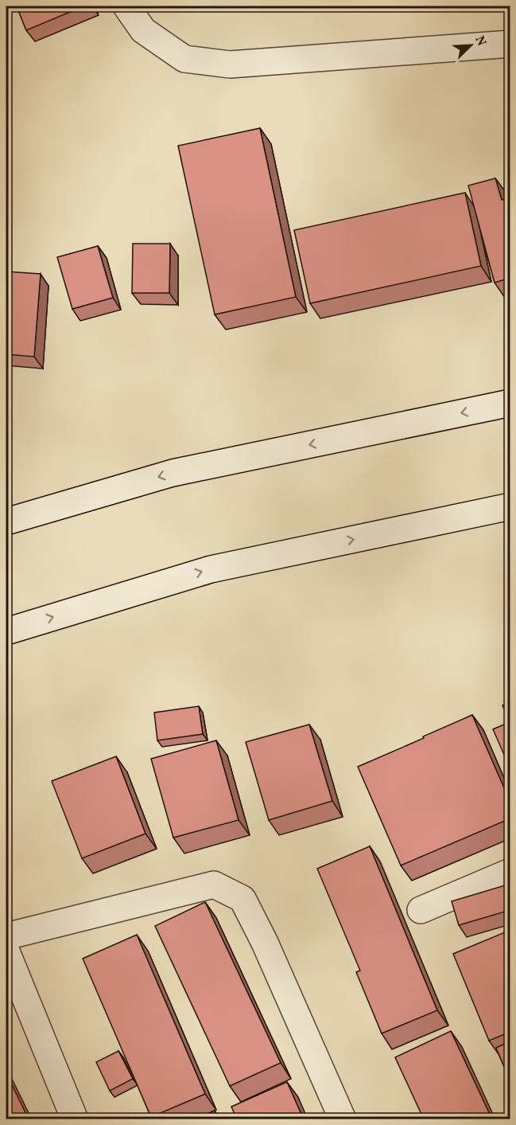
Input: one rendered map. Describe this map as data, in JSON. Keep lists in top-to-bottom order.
{
  "north": "top right"
}
